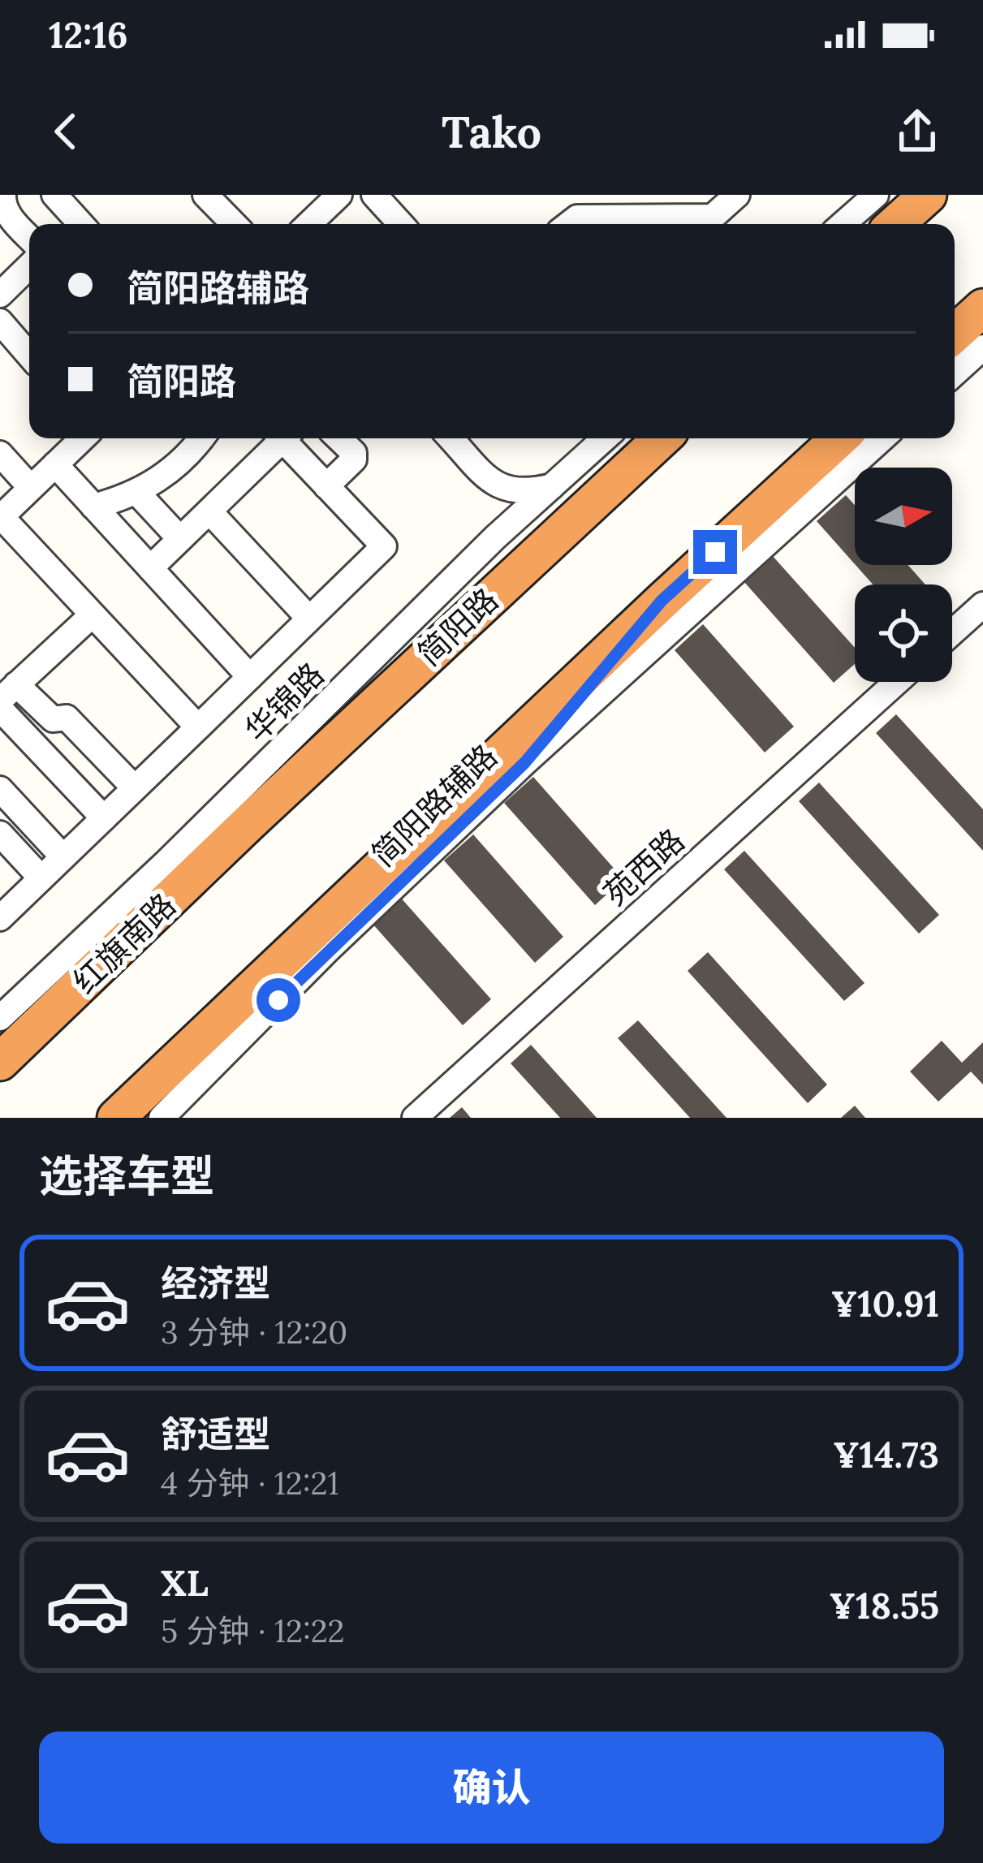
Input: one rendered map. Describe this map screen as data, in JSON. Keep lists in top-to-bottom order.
{
  "streets": {
    "highway": ["简阳路", "红旗南路"],
    "street": ["华锦路", "简阳路辅路", "苑西路"]
  },
  "crossings": [
    ["简阳路", "红旗南路"]
  ],
  "north": "right",
  "page": {
    "status": "12:16",
    "header": "Tako",
    "banner": ["简阳路辅路", "简阳路"],
    "heading": "选择车型",
    "list": [
      {
        "name": "经济型",
        "note": "3 分钟 · 12:20",
        "value": "¥10.91"
      },
      {
        "name": "舒适型",
        "note": "4 分钟 · 12:21",
        "value": "¥14.73"
      },
      {
        "name": "XL",
        "note": "5 分钟 · 12:22",
        "value": "¥18.55"
      }
    ],
    "buttons": "确认"
  }
}
